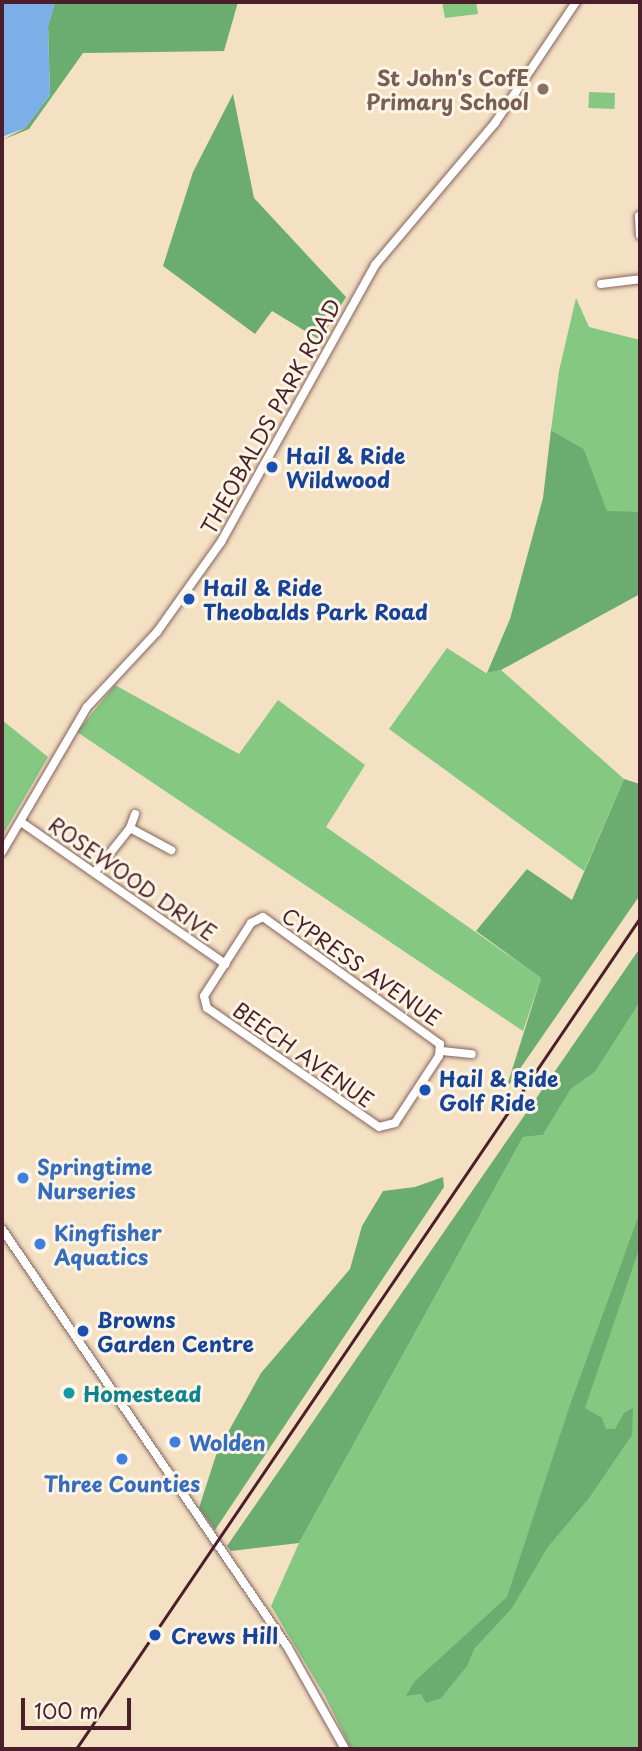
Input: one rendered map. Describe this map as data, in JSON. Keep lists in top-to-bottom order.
{
  "streets": {
    "street": [
      "THEOBALDS PARK ROAD",
      "ROSEWOOD DRIVE",
      "CYPRESS AVENUE",
      "BEECH AVENUE"
    ]
  },
  "crossings": [
    ["THEOBALDS PARK ROAD", "ROSEWOOD DRIVE"],
    ["ROSEWOOD DRIVE", "CYPRESS AVENUE"],
    ["ROSEWOOD DRIVE", "BEECH AVENUE"],
    ["CYPRESS AVENUE", "BEECH AVENUE"]
  ],
  "places": [
    "St John's CofE Primary School",
    "Hail & Ride Wildwood",
    "Hail & Ride Theobalds Park Road",
    "Hail & Ride Golf Ride",
    "Springtime Nurseries",
    "Kingfisher Aquatics",
    "Browns Garden Centre",
    "Homestead",
    "Wolden",
    "Three Counties",
    "Crews Hill"
  ],
  "scale_bar": "100 m"
}
